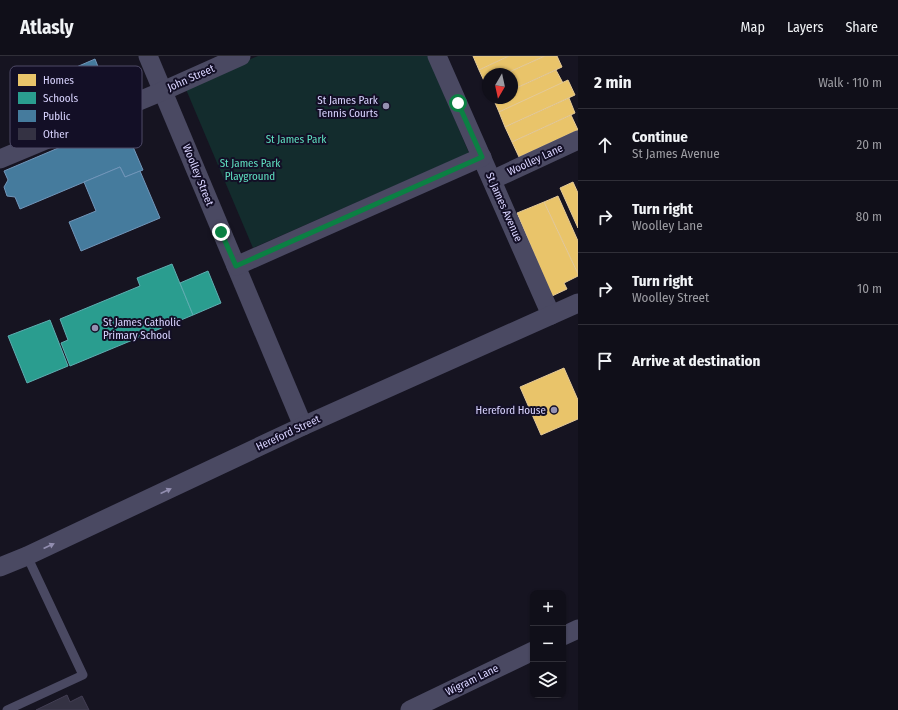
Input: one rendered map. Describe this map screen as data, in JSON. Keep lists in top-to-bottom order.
{
  "streets": {
    "street": [
      "John Street",
      "Woolley Lane",
      "Woolley Street",
      "St James Avenue",
      "Hereford Street",
      "Wigram Lane"
    ]
  },
  "crossings": [
    ["John Street", "Woolley Street"],
    ["Woolley Lane", "St James Avenue"],
    ["Woolley Street", "Hereford Street"],
    ["St James Avenue", "Hereford Street"]
  ],
  "one_way": ["Hereford Street"],
  "parks": ["St James Park", "St James Park Playground"],
  "places": ["St James Park Tennis Courts", "St James Catholic Primary School", "Hereford House"],
  "legend": [
    "Homes",
    "Schools",
    "Public",
    "Other"
  ],
  "north": "bottom",
  "page": {
    "header": "Atlasly",
    "nav": ["Map", "Layers", "Share"],
    "heading": ["2 min", "Walk · 110 m"],
    "list": [
      ["Continue", "St James Avenue", "20 m"],
      ["Turn right", "Woolley Lane", "80 m"],
      ["Turn right", "Woolley Street", "10 m"],
      "Arrive at destination"
    ],
    "map_buttons": ["+", "−"]
  }
}
